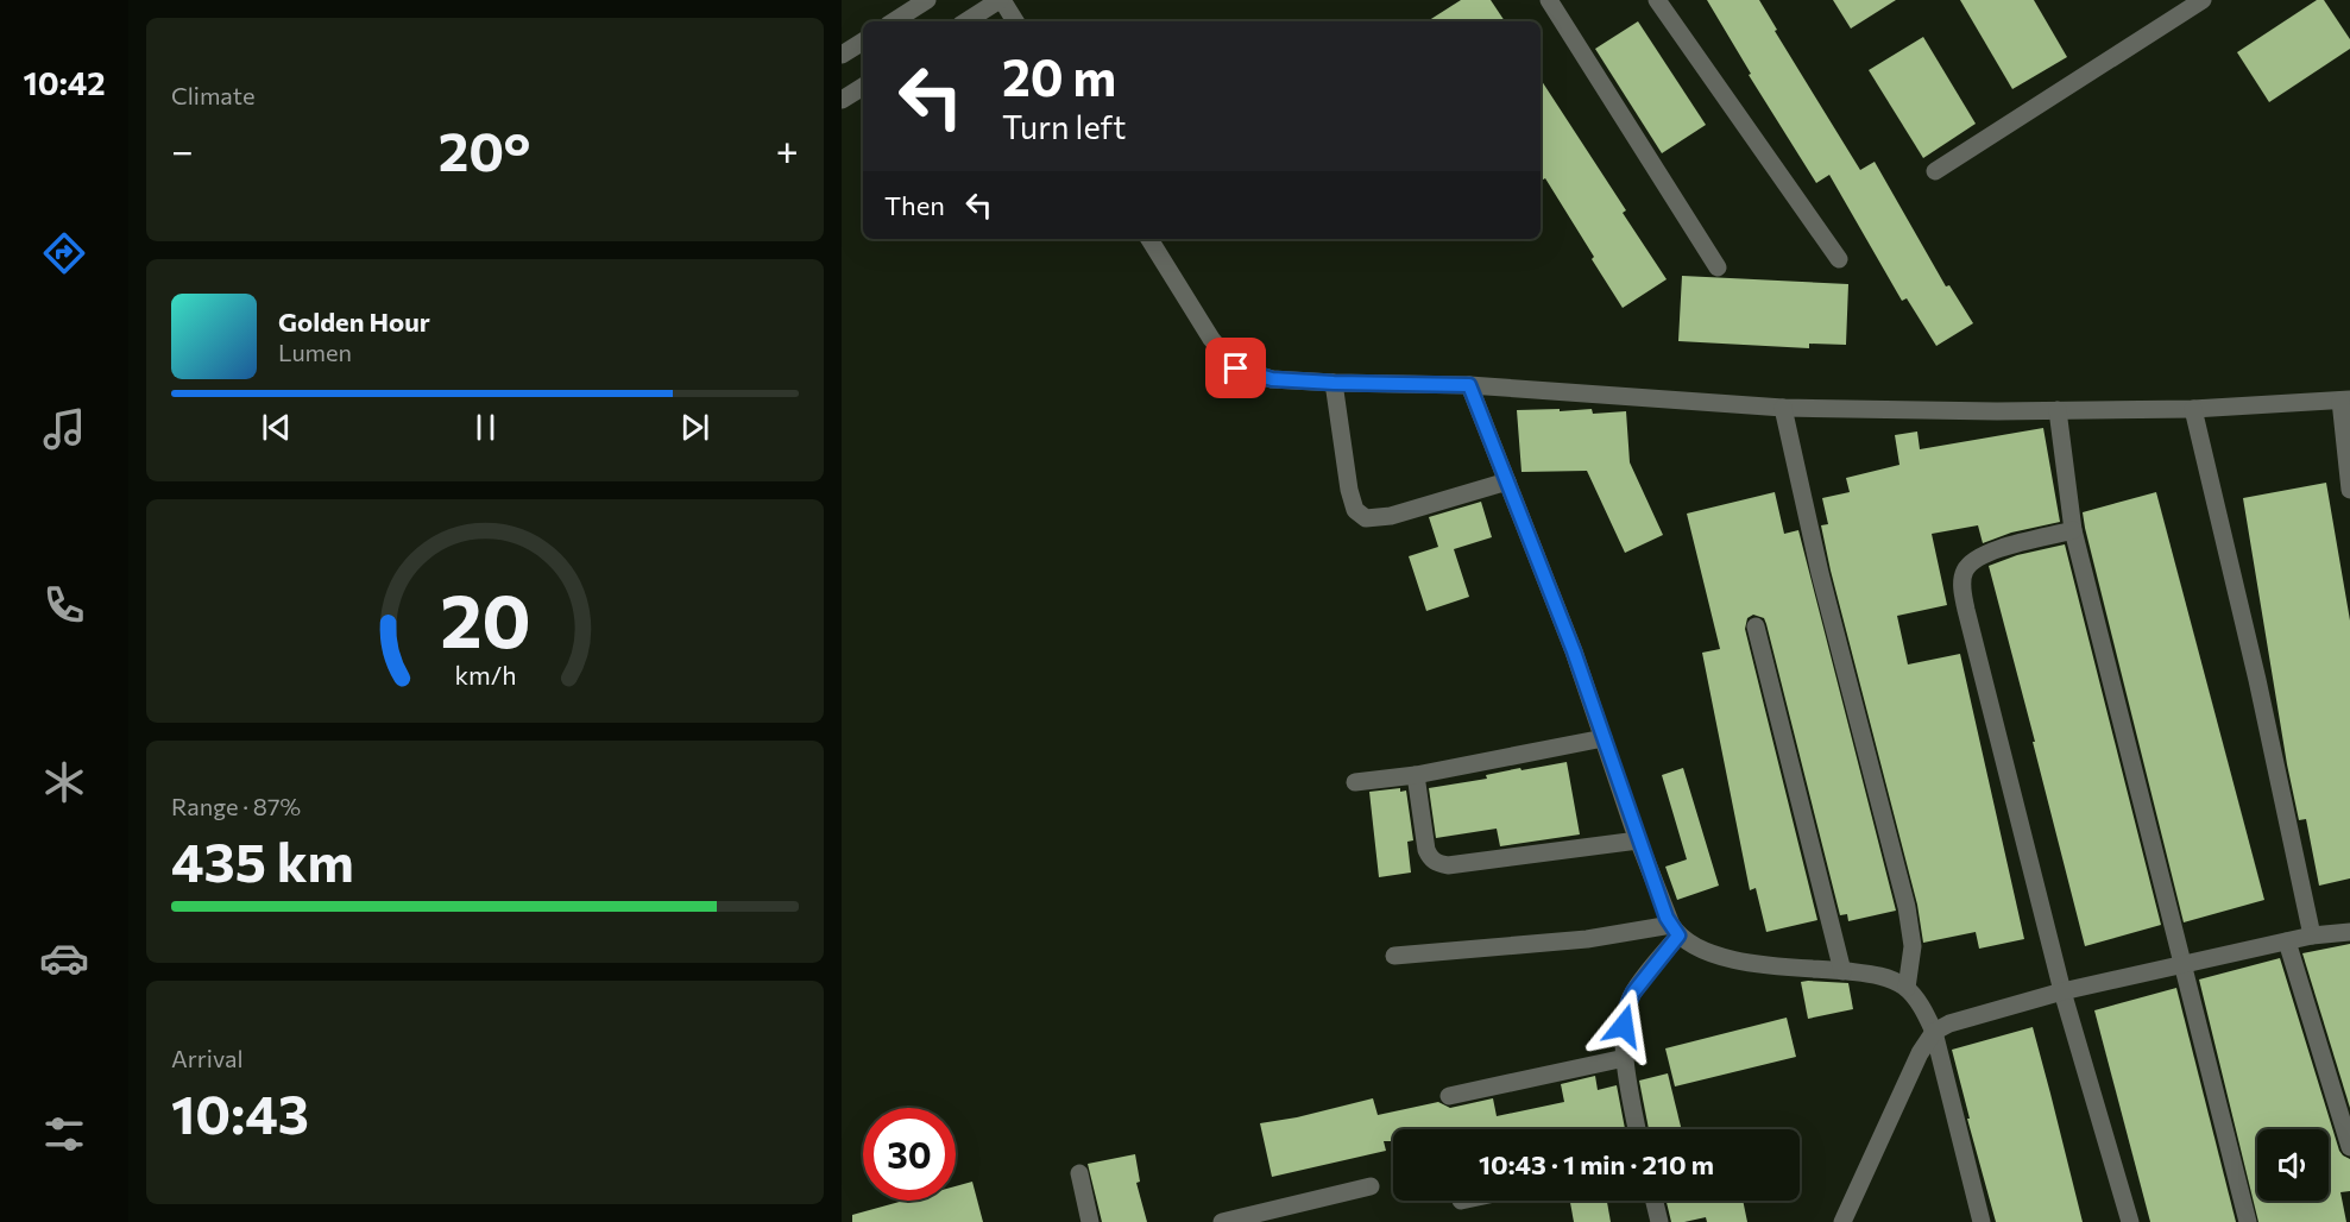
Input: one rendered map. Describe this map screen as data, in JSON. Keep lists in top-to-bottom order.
{
  "page": {
    "tabs": "10:42",
    "tile": [
      "Climate",
      ["Range · 87%", "435 km"],
      ["Arrival", "10:43"]
    ],
    "turn": ["20 m", "Turn left"],
    "heat": ["−", "20°", "+"],
    "then": "Then",
    "song": ["Golden Hour", "Lumen"],
    "limit": "30",
    "trip": "10:43 · 1 min · 210 m",
    "gauge": ["20", "km/h"]
  }
}
